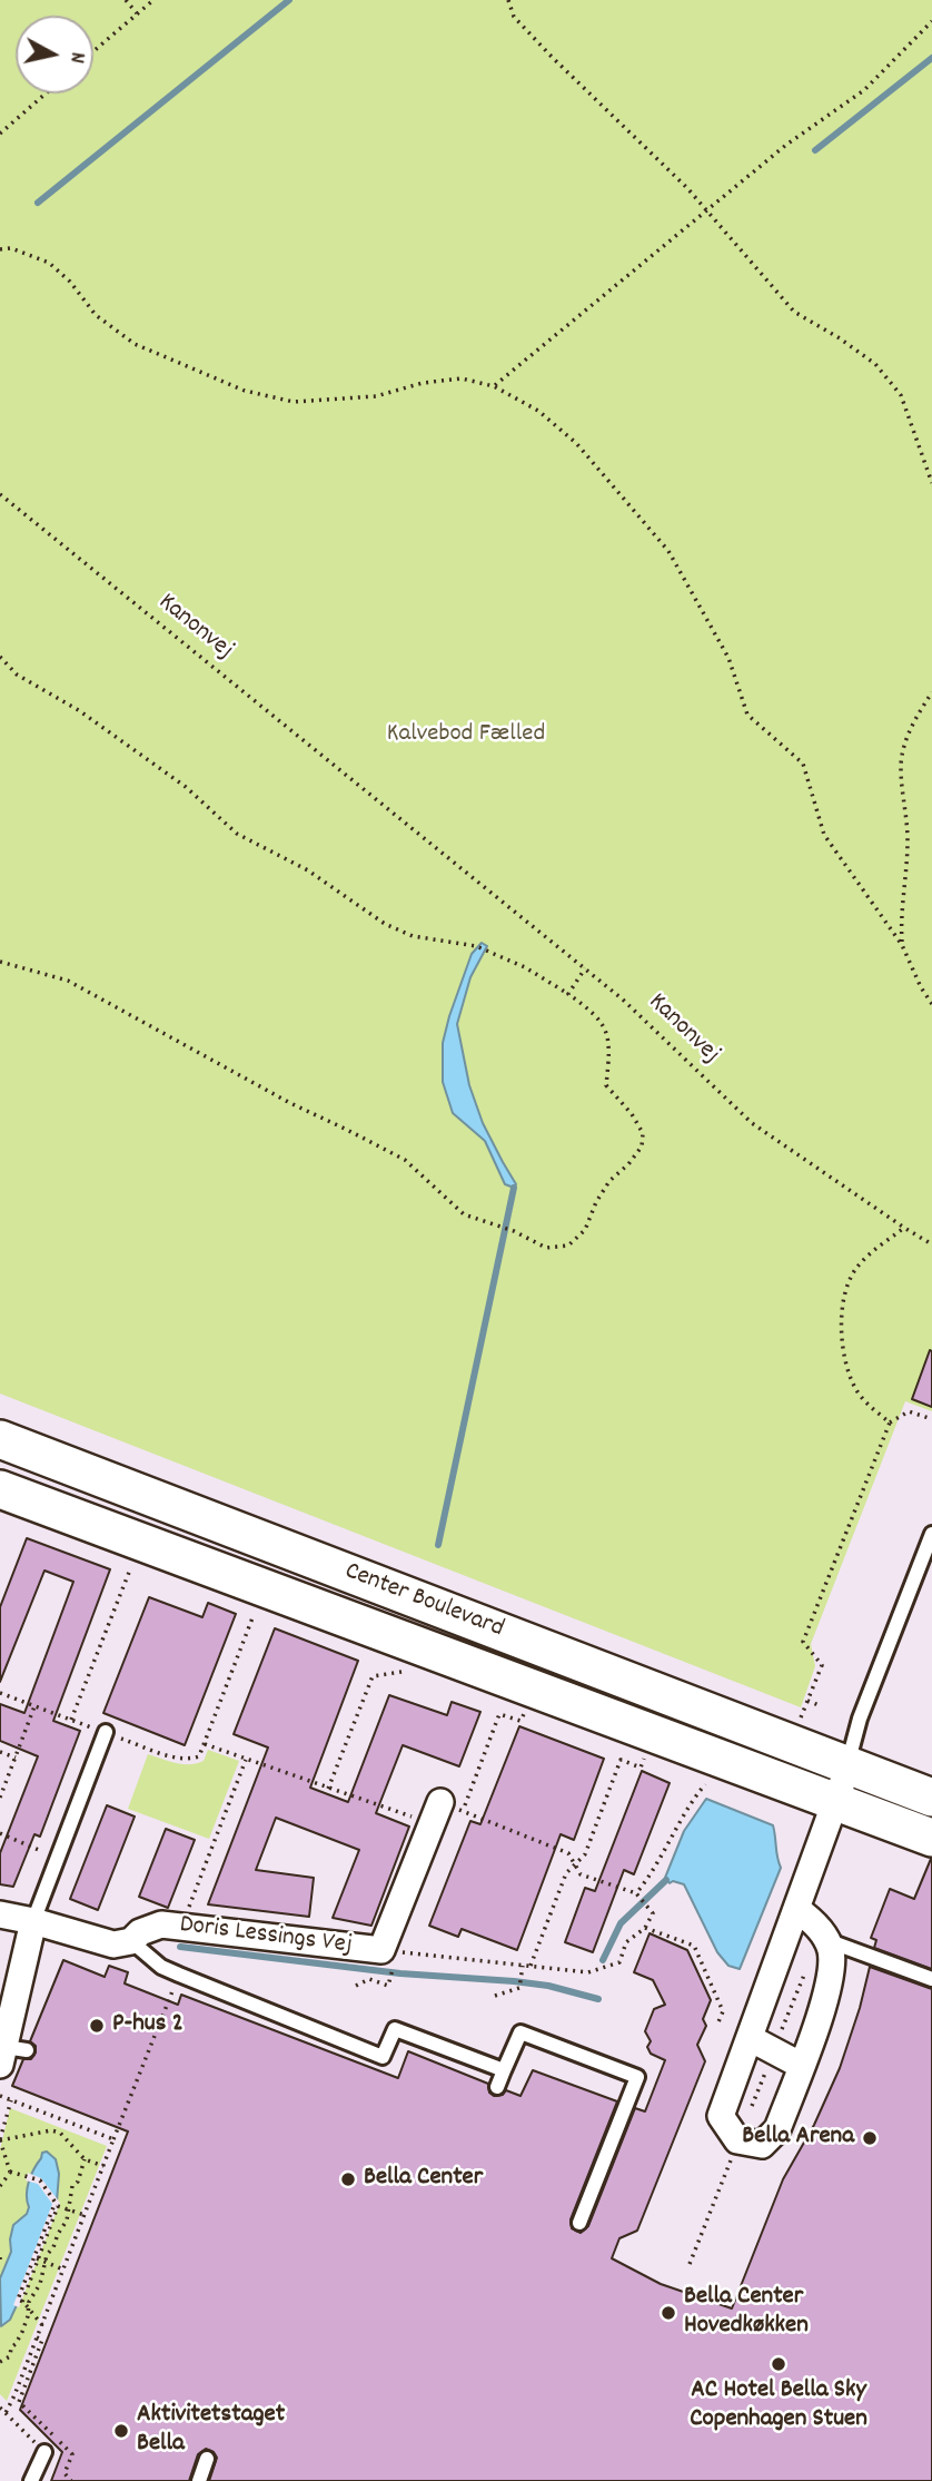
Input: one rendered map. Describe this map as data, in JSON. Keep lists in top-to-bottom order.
{
  "streets": {
    "street": ["Center Boulevard", "Doris Lessings Vej"],
    "path": ["Kanonvej"]
  },
  "parks": ["Kalvebod Fælled"],
  "places": [
    "P-hus 2",
    "Bella Arena",
    "Bella Center",
    "Bella Center Hovedkøkken",
    "AC Hotel Bella Sky Copenhagen Stuen",
    "Aktivitetstaget Bella"
  ],
  "north": "right"
}
